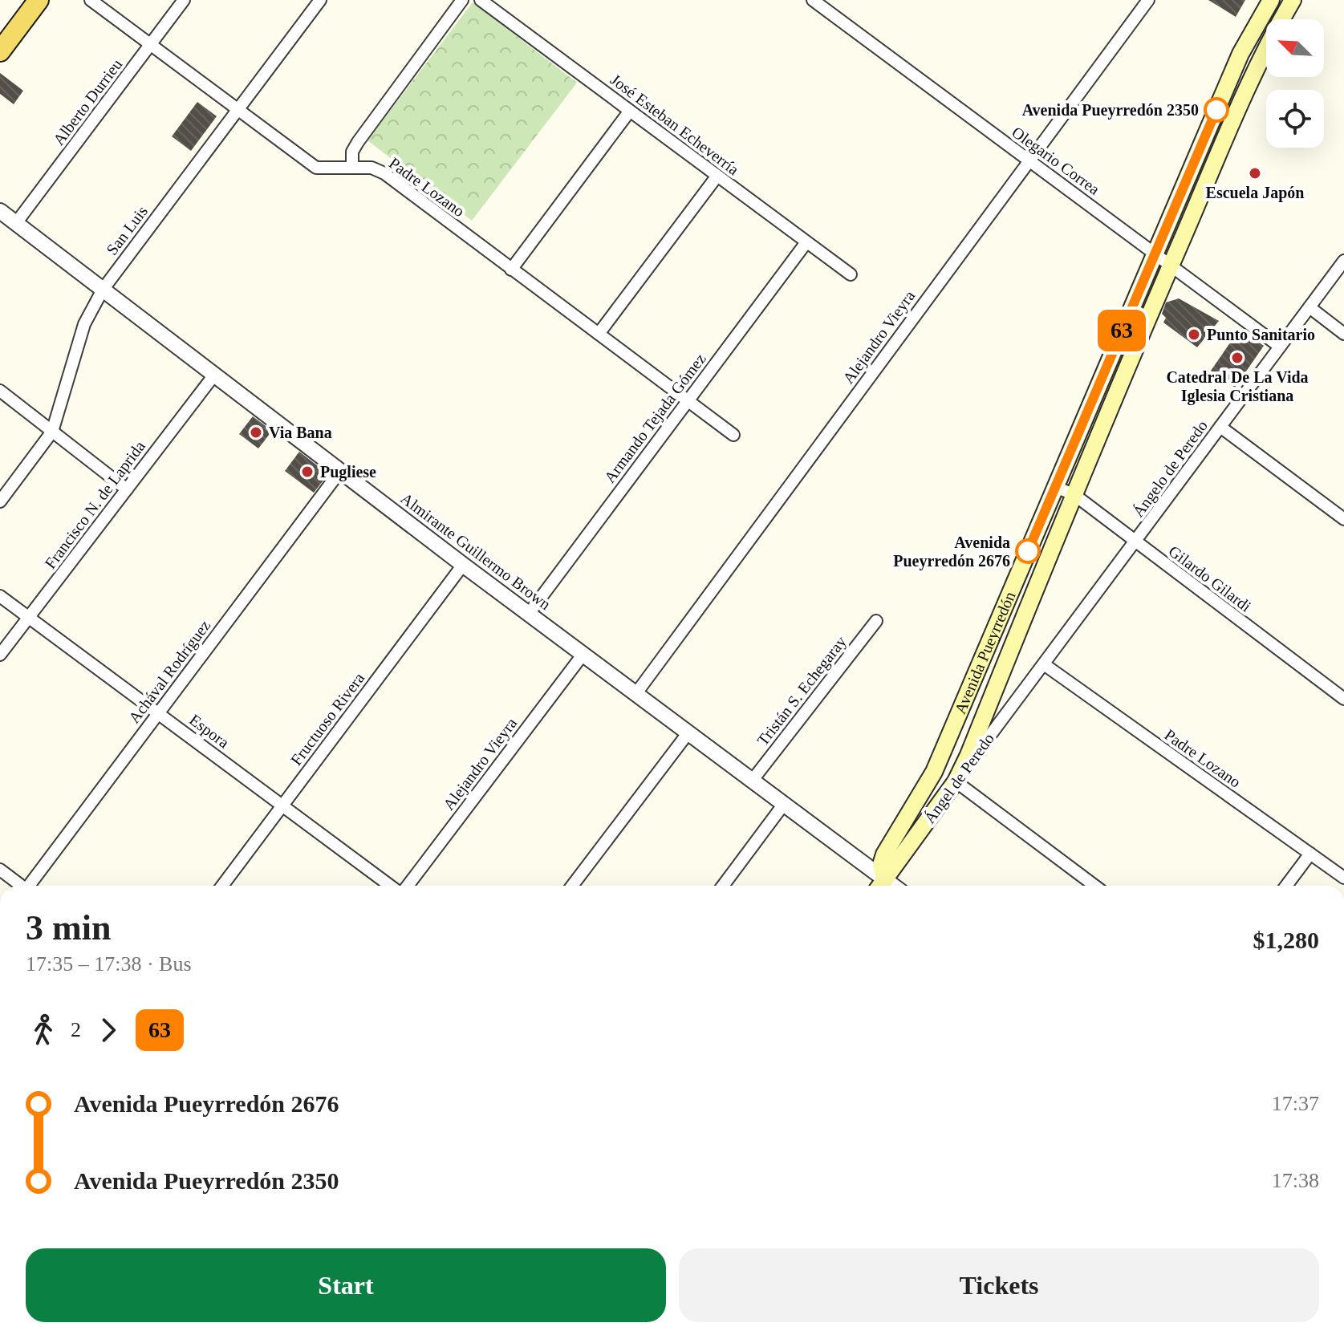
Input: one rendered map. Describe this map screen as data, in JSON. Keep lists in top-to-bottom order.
{
  "streets": {
    "main road": ["Avenida Pueyrredón", "Ángel de Peredo"],
    "street": [
      "Alberto Durrieu",
      "José Esteban Echeverría",
      "Olegario Correa",
      "Padre Lozano",
      "San Luis",
      "Alejandro Vieyra",
      "Armando Tejada Gómez",
      "Ángelo de Peredo",
      "Francisco N. de Laprida",
      "Almirante Guillermo Brown",
      "Gilardo Gilardi",
      "Achával Rodríguez",
      "Tristán S. Echegaray",
      "Fructuoso Rivera",
      "Espora"
    ]
  },
  "crossings": [
    ["Alberto Durrieu", "Padre Lozano"],
    ["Alberto Durrieu", "Almirante Guillermo Brown"],
    ["José Esteban Echeverría", "Armando Tejada Gómez"],
    ["Olegario Correa", "Alejandro Vieyra"],
    ["Olegario Correa", "Ángelo de Peredo"],
    ["Olegario Correa", "Avenida Pueyrredón"],
    ["Padre Lozano", "San Luis"],
    ["Padre Lozano", "Armando Tejada Gómez"],
    ["Padre Lozano", "Ángelo de Peredo"],
    ["Padre Lozano", "Ángel de Peredo"],
    ["San Luis", "Almirante Guillermo Brown"],
    ["Alejandro Vieyra", "Almirante Guillermo Brown"],
    ["Armando Tejada Gómez", "Almirante Guillermo Brown"],
    ["Ángelo de Peredo", "Gilardo Gilardi"],
    ["Ángelo de Peredo", "Ángel de Peredo"],
    ["Francisco N. de Laprida", "Almirante Guillermo Brown"],
    ["Francisco N. de Laprida", "Espora"],
    ["Almirante Guillermo Brown", "Avenida Pueyrredón"],
    ["Almirante Guillermo Brown", "Achával Rodríguez"],
    ["Almirante Guillermo Brown", "Tristán S. Echegaray"],
    ["Almirante Guillermo Brown", "Fructuoso Rivera"],
    ["Almirante Guillermo Brown", "Ángel de Peredo"],
    ["Gilardo Gilardi", "Avenida Pueyrredón"],
    ["Avenida Pueyrredón", "Ángel de Peredo"],
    ["Achával Rodríguez", "Espora"],
    ["Fructuoso Rivera", "Espora"]
  ],
  "places": [
    "Avenida Pueyrredón 2350",
    "Escuela Japón",
    "Punto Sanitario",
    "Catedral De La Vida Iglesia Cristiana",
    "Via Bana",
    "Pugliese",
    "Avenida Pueyrredón 2676"
  ],
  "lines": ["bus line 63"],
  "north": "top left",
  "page": {
    "on_map": "63",
    "heading": ["3 min", "17:35 – 17:38 · Bus", "$1,280"],
    "legs": ["2", "63"],
    "list": [
      {
        "name": "Avenida Pueyrredón 2676",
        "value": "17:37"
      },
      {
        "name": "Avenida Pueyrredón 2350",
        "value": "17:38"
      }
    ],
    "buttons": ["Start", "Tickets"]
  }
}
